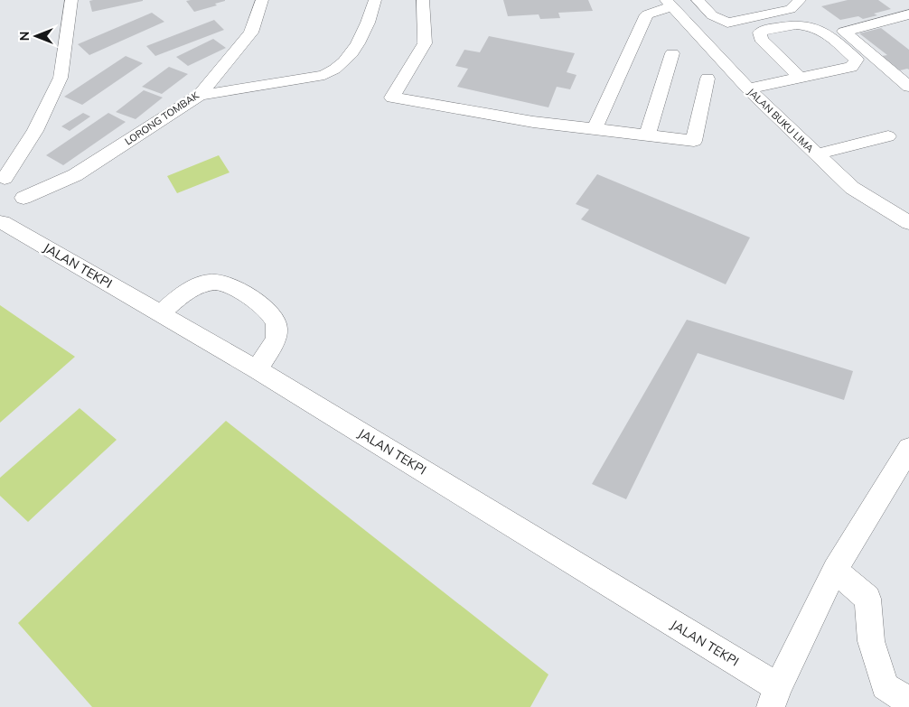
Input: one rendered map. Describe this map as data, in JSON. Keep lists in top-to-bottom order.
{
  "streets": {
    "street": ["LORONG TOMBAK", "JALAN BUKU LIMA", "JALAN TEKPI"]
  },
  "north": "left"
}
